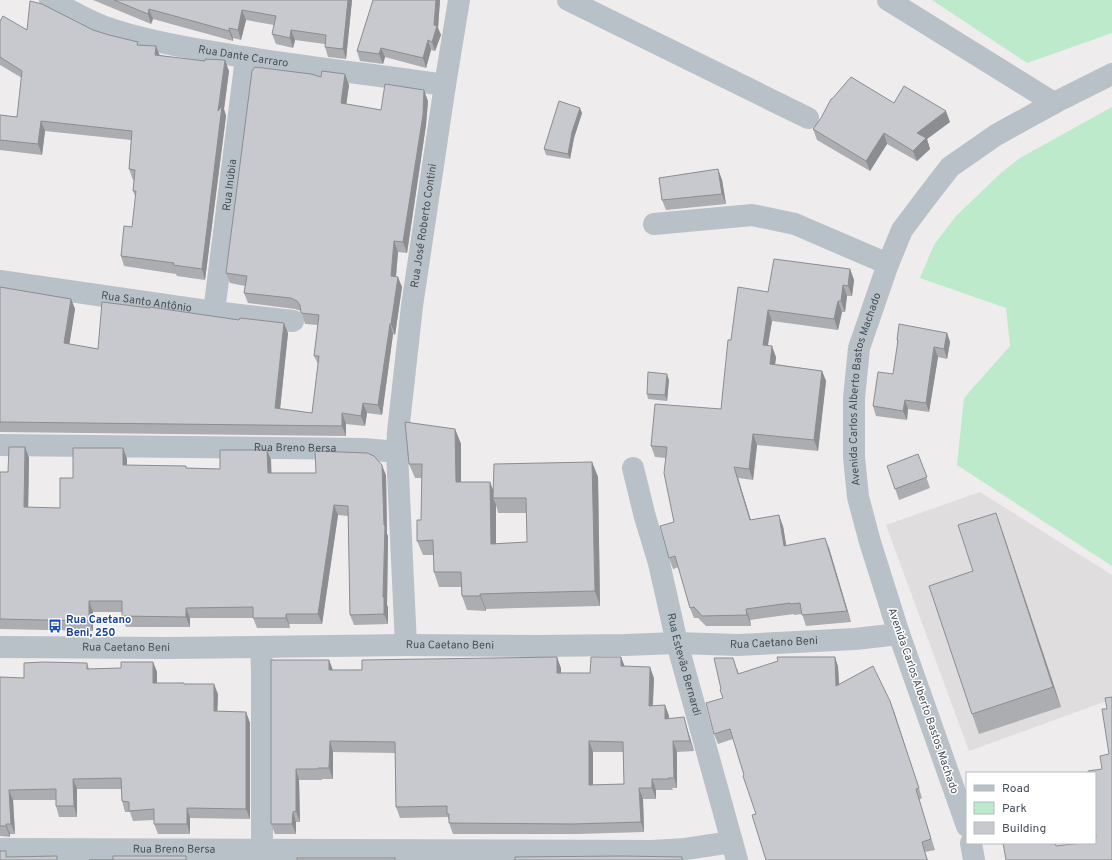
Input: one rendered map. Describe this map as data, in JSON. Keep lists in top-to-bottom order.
{
  "streets": {
    "street": [
      "Rua Dante Carraro",
      "Rua Inúbia",
      "Rua José Roberto Contini",
      "Rua Santo Antônio",
      "Avenida Carlos Alberto Bastos Machado",
      "Rua Breno Bersa",
      "Rua Caetano Beni",
      "Rua Estevão Bernardi"
    ]
  },
  "crossings": [
    ["Rua Dante Carraro", "Rua Inúbia"],
    ["Rua Dante Carraro", "Rua José Roberto Contini"],
    ["Rua Inúbia", "Rua Santo Antônio"],
    ["Rua José Roberto Contini", "Rua Breno Bersa"],
    ["Avenida Carlos Alberto Bastos Machado", "Rua Caetano Beni"],
    ["Rua Breno Bersa", "Rua Estevão Bernardi"],
    ["Rua Caetano Beni", "Rua Estevão Bernardi"]
  ],
  "places": {
    "bus stop": ["Rua Caetano Beni, 250"]
  },
  "legend": ["Road", "Park", "Building"]
}
